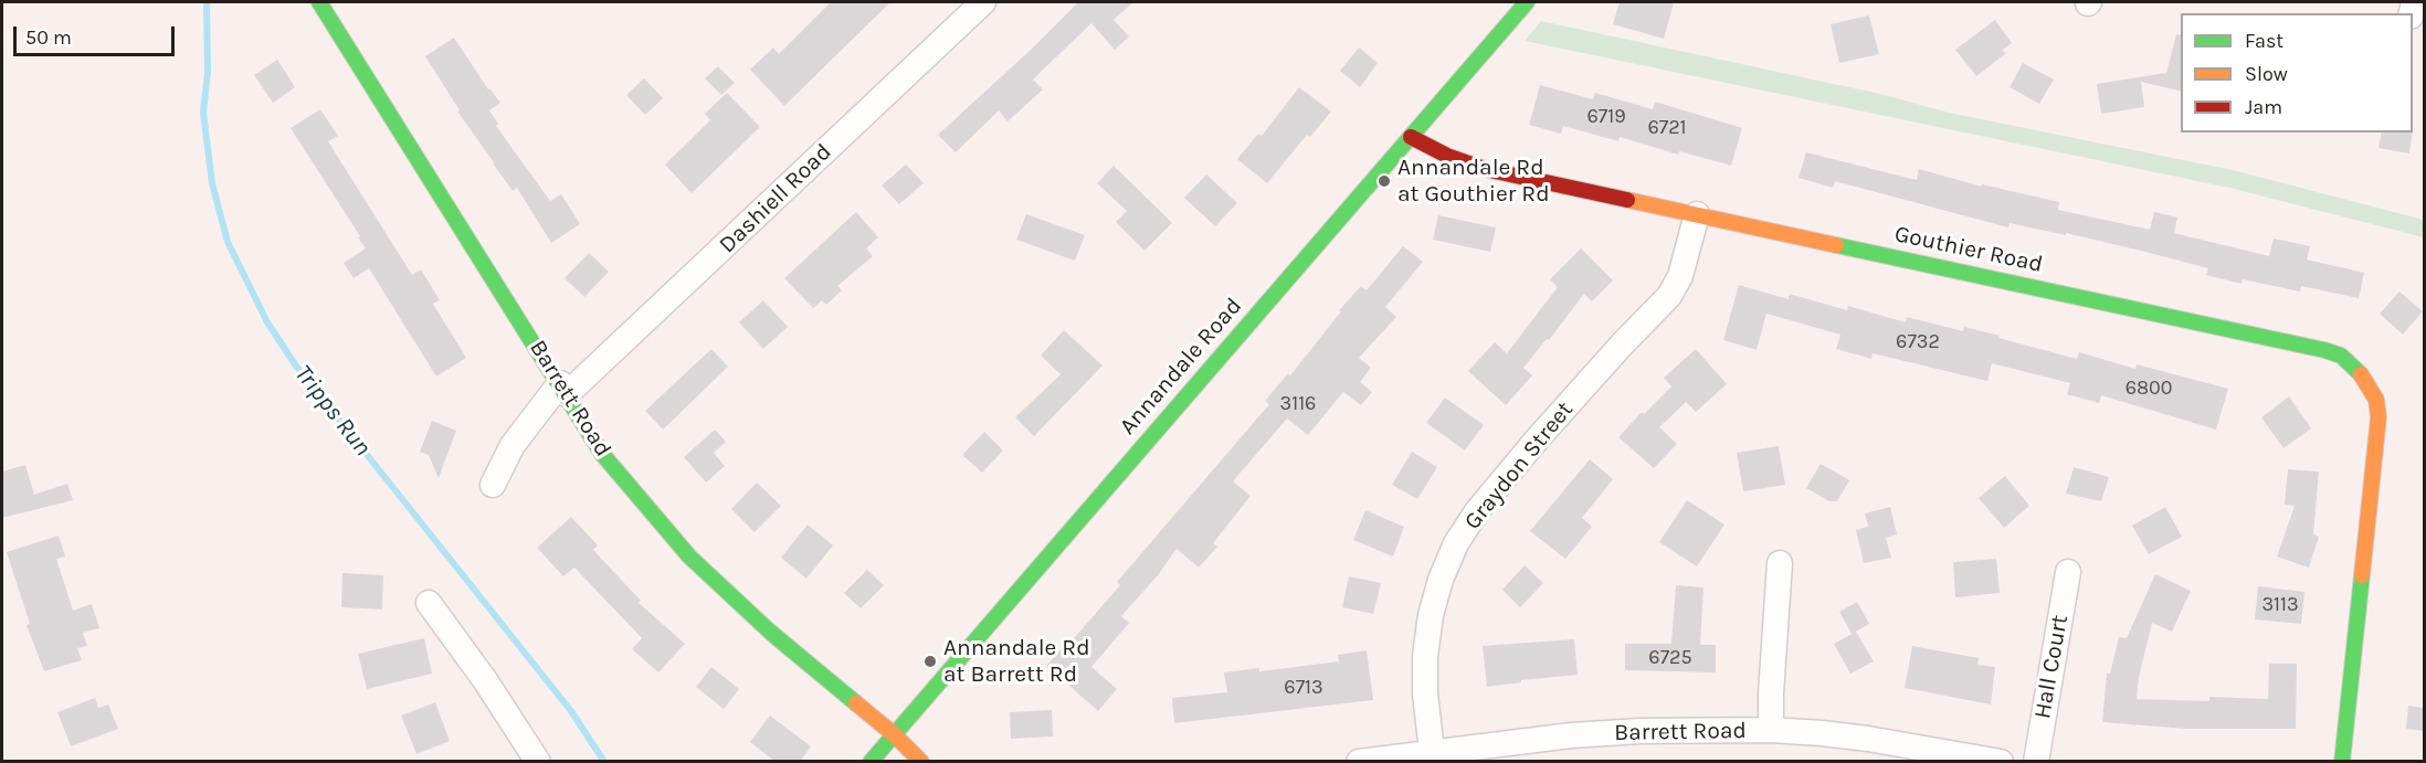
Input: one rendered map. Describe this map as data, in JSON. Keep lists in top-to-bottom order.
{
  "streets": {
    "street": [
      "Dashiell Road",
      "Gouthier Road",
      "Annandale Road",
      "Barrett Road",
      "Graydon Street",
      "Hall Court"
    ]
  },
  "crossings": [
    ["Dashiell Road", "Barrett Road"],
    ["Gouthier Road", "Annandale Road"],
    ["Gouthier Road", "Graydon Street"],
    ["Annandale Road", "Barrett Road"],
    ["Barrett Road", "Graydon Street"]
  ],
  "water": ["Tripps Run"],
  "places": ["Annandale Rd at Gouthier Rd", "Annandale Rd at Barrett Rd"],
  "house_numbers": [
    "6719",
    "6721",
    "6732",
    "6800",
    "3116",
    "3113",
    "6725",
    "6713"
  ],
  "legend": ["Fast", "Slow", "Jam"],
  "scale_bar": "50 m"
}
